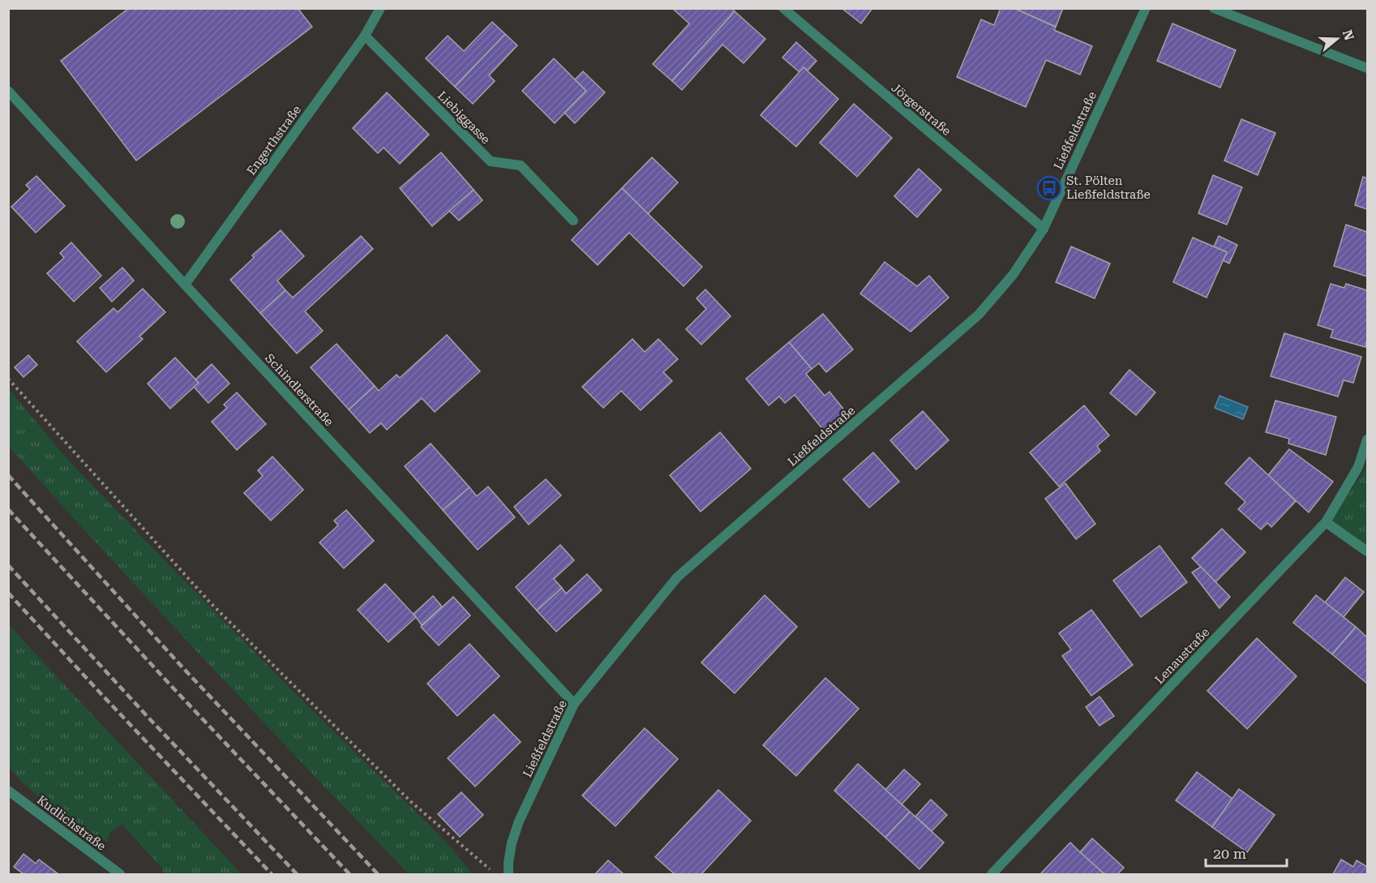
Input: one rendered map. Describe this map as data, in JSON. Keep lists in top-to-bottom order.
{
  "streets": {
    "street": [
      "Jörgerstraße",
      "Liebiggasse",
      "Ließfeldstraße",
      "Engerthstraße",
      "Schindlerstraße",
      "Lenaustraße",
      "Kudlichstraße"
    ]
  },
  "crossings": [
    ["Jörgerstraße", "Ließfeldstraße"],
    ["Liebiggasse", "Engerthstraße"],
    ["Ließfeldstraße", "Schindlerstraße"],
    ["Engerthstraße", "Schindlerstraße"]
  ],
  "places": {
    "bus stop": ["St. Pölten Ließfeldstraße"]
  },
  "scale_bar": "20 m",
  "north": "right"
}
